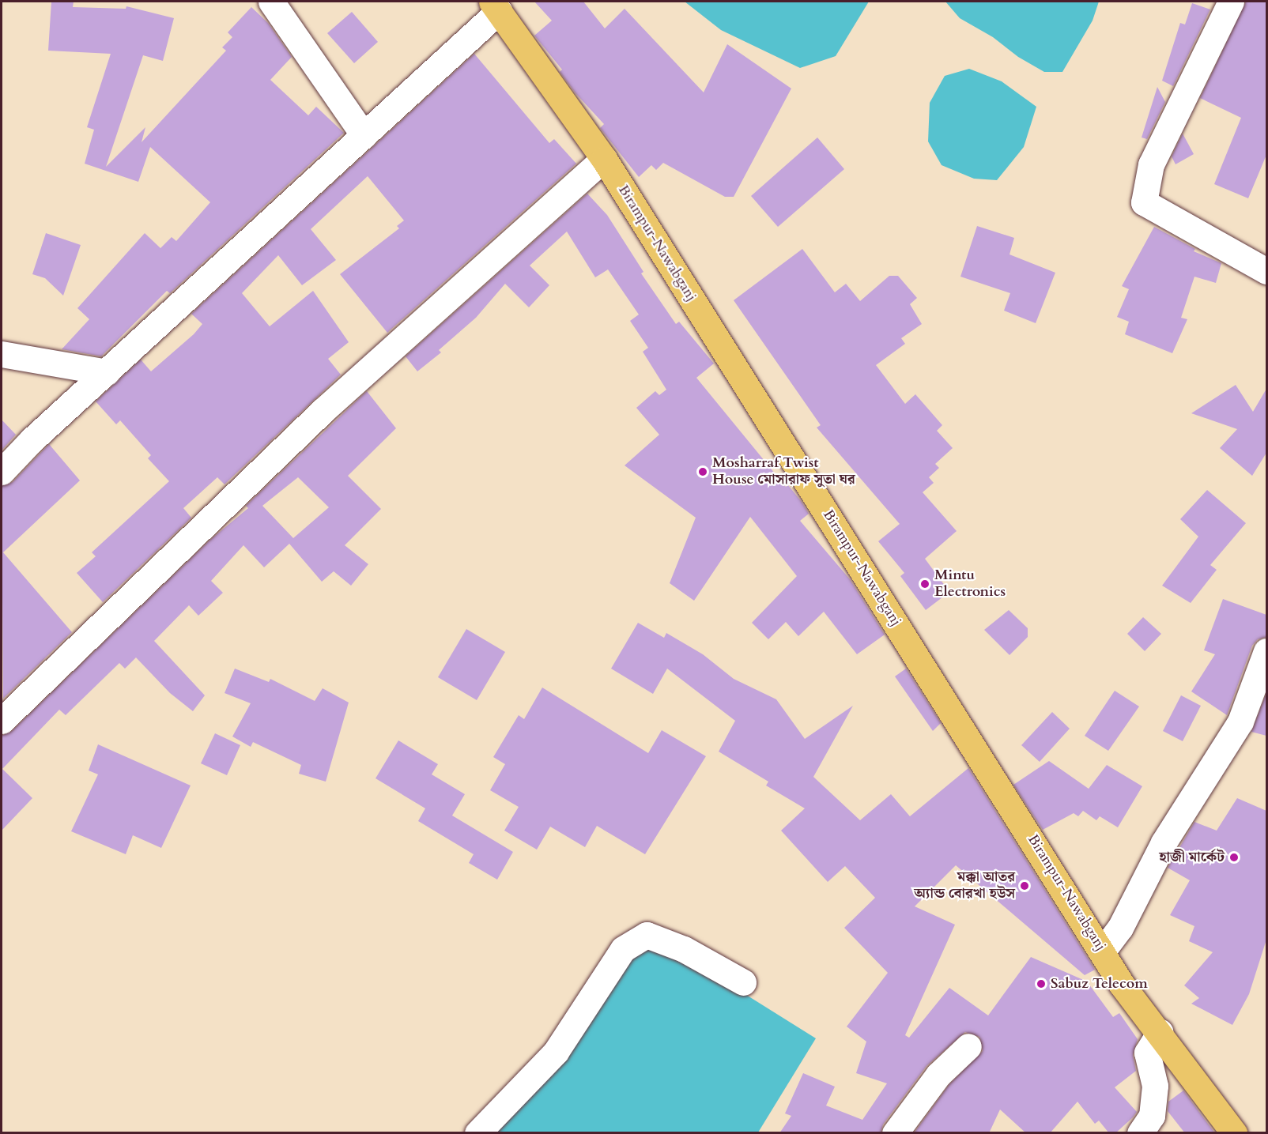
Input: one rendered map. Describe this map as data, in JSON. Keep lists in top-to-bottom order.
{
  "streets": {
    "main road": ["Birampur-Nawabganj"]
  },
  "places": [
    "Mosharraf Twist House মোসারাফ সুতা ঘর",
    "Mintu Electronics",
    "হাজী মার্কেট",
    "মক্কা আতর অ্যান্ড বোরখা হউস",
    "Sabuz Telecom"
  ]
}
